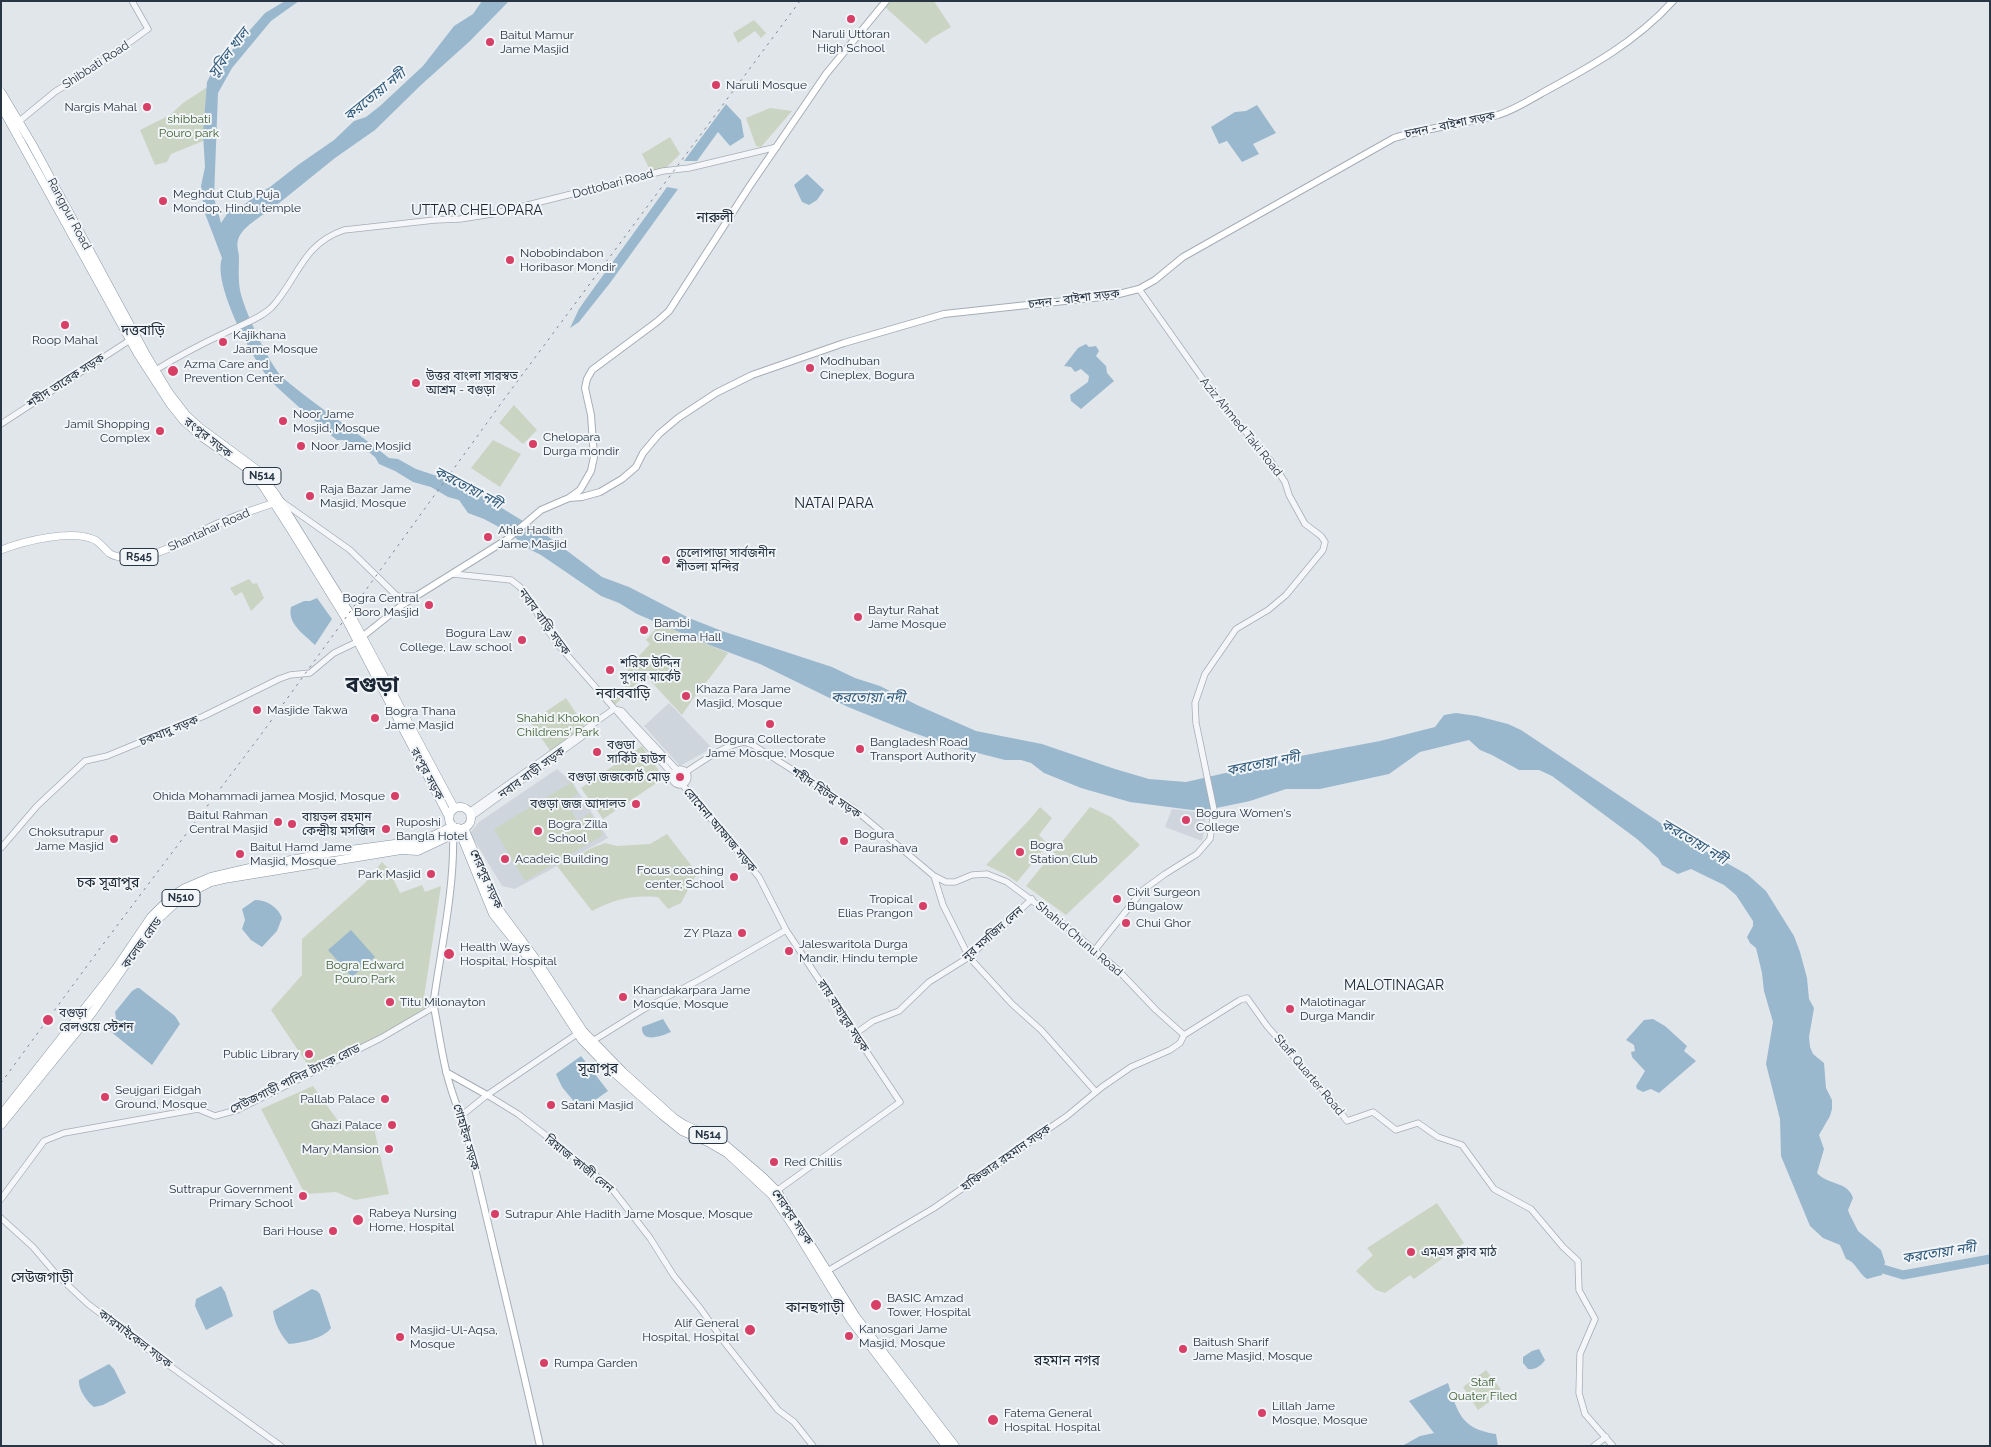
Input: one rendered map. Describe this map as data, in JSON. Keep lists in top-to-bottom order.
{
  "streets": {
    "highway": [
      "রংপুর সড়ক",
      "N514",
      "শেরপুর সড়ক",
      "N510",
      "কলেজ রোড"
    ],
    "main road": [
      "চন্দন - বাইশা সড়ক",
      "Shantahar Road",
      "R545",
      "গোহাইল সড়ক",
      "রিয়াজ কাজী লেন"
    ],
    "street": [
      "Shibbati Road",
      "Dottobari Road",
      "শহীদ তারেক সড়ক",
      "Aziz Ahmed Taki Road",
      "নবাব বাড়ি সড়ক",
      "চকযাদু সড়ক",
      "নবাব বাড়ী সড়ক",
      "শহীদ হিটলু সড়ক",
      "রোমেনা আফাজ সড়ক",
      "নূর মসজিদ লেন",
      "Shahid Chunu Road",
      "রায় বাহাদুর সড়ক",
      "Staff Quarter Road",
      "সেউজগাড়ী পানির ট্যাংক রোড",
      "হাফিজার রহমান সড়ক",
      "কারমাইকেল সড়ক"
    ]
  },
  "crossings": [
    ["Shibbati Road", "রংপুর সড়ক"],
    ["Shibbati Road", "N514"],
    ["চন্দন - বাইশা সড়ক", "Aziz Ahmed Taki Road"],
    ["Dottobari Road", "রংপুর সড়ক"],
    ["শহীদ তারেক সড়ক", "রংপুর সড়ক"],
    ["Aziz Ahmed Taki Road", "Shahid Chunu Road"],
    ["রংপুর সড়ক", "N514"],
    ["রংপুর সড়ক", "Shantahar Road"],
    ["রংপুর সড়ক", "চকযাদু সড়ক"],
    ["রংপুর সড়ক", "নবাব বাড়ী সড়ক"],
    ["রংপুর সড়ক", "শেরপুর সড়ক"],
    ["রংপুর সড়ক", "কলেজ রোড"],
    ["রংপুর সড়ক", "গোহাইল সড়ক"],
    ["নবাব বাড়ি সড়ক", "নবাব বাড়ী সড়ক"],
    ["নবাব বাড়ি সড়ক", "শহীদ হিটলু সড়ক"],
    ["নবাব বাড়ি সড়ক", "রোমেনা আফাজ সড়ক"],
    ["নবাব বাড়ী সড়ক", "শেরপুর সড়ক"],
    ["নবাব বাড়ী সড়ক", "কলেজ রোড"],
    ["নবাব বাড়ী সড়ক", "গোহাইল সড়ক"],
    ["শহীদ হিটলু সড়ক", "রোমেনা আফাজ সড়ক"],
    ["শহীদ হিটলু সড়ক", "Shahid Chunu Road"],
    ["রোমেনা আফাজ সড়ক", "রায় বাহাদুর সড়ক"],
    ["শেরপুর সড়ক", "কলেজ রোড"],
    ["শেরপুর সড়ক", "রায় বাহাদুর সড়ক"],
    ["শেরপুর সড়ক", "গোহাইল সড়ক"],
    ["শেরপুর সড়ক", "হাফিজার রহমান সড়ক"],
    ["নূর মসজিদ লেন", "Shahid Chunu Road"],
    ["নূর মসজিদ লেন", "রায় বাহাদুর সড়ক"],
    ["Shahid Chunu Road", "Staff Quarter Road"],
    ["Shahid Chunu Road", "হাফিজার রহমান সড়ক"],
    ["কলেজ রোড", "গোহাইল সড়ক"],
    ["Staff Quarter Road", "হাফিজার রহমান সড়ক"],
    ["সেউজগাড়ী পানির ট্যাংক রোড", "গোহাইল সড়ক"],
    ["গোহাইল সড়ক", "রিয়াজ কাজী লেন"]
  ],
  "districts": [
    "UTTAR CHELOPARA",
    "নারুলী",
    "দত্তবাড়ি",
    "NATAI PARA",
    "বগুড়া",
    "নবাববাড়ি",
    "চক সূত্রাপুর",
    "MALOTINAGAR",
    "সূত্রাপুর",
    "সেউজগাড়ী",
    "কানছগাড়ী",
    "রহমান নগর"
  ],
  "water": ["সুবিল খাল", "করতোয়া নদী"],
  "parks": [
    "shibbati Pouro park",
    "Shahid Khokon Childrens' Park",
    "Bogra Edward Pouro Park",
    "Staff Quater Filed"
  ],
  "places": [
    "Naruli Uttoran High School",
    "Baitul Mamur Jame Masjid",
    "Naruli Mosque",
    "Nargis Mahal",
    "Meghdut Club Puja Mondop, Hindu temple",
    "Nobobindabon Horibasor Mondir",
    "Roop Mahal",
    "Kajikhana Jaame Mosque",
    "Modhuban Cineplex, Bogura",
    "Azma Care and Prevention Center",
    "উত্তর বাংলা সারস্বত আশ্রম - বগুড়া",
    "Noor Jame Mosjid, Mosque",
    "Jamil Shopping Complex",
    "Chelopara Durga mondir",
    "Noor Jame Mosjid",
    "Raja Bazar Jame Masjid, Mosque",
    "Ahle Hadith Jame Masjid",
    "চেলোপাড়া সার্বজনীন শীতলা মন্দির",
    "Bogra Central Boro Masjid",
    "Baytur Rahat Jame Mosque",
    "Bambi Cinema Hall",
    "Bogura Law College, Law school",
    "শরিফ উদ্দিন সুপার মার্কেট",
    "Khaza Para Jame Masjid, Mosque",
    "Masjide Takwa",
    "Bogra Thana Jame Masjid",
    "Bogura Collectorate Jame Mosque, Mosque",
    "Bangladesh Road Transport Authority",
    "বগুড়া সার্কিট হাউস",
    "বগুড়া জজকোর্ট মোড়",
    "Ohida Mohammadi jamea Mosjid, Mosque",
    "বগুড়া জজ আদালত",
    "Bogura Women's College",
    "Baitul Rahman Central Masjid",
    "বায়তুল রহমান কেন্দ্রীয় মসজিদ",
    "Ruposhi Bangla Hotel",
    "Bogra Zilla School",
    "Choksutrapur Jame Masjid",
    "Bogura Paurashava",
    "Bogra Station Club",
    "Baitul Hamd Jame Masjid, Mosque",
    "Acadeic Building",
    "Park Masjid",
    "Focus coaching center, School",
    "Civil Surgeon Bungalow",
    "Tropical Elias Prangon",
    "Chui Ghor",
    "ZY Plaza",
    "Jaleswaritola Durga Mandir, Hindu temple",
    "Health Ways Hospital, Hospital",
    "Khandakarpara Jame Mosque, Mosque",
    "Titu Milonayton",
    "Malotinagar Durga Mandir",
    "বগুড়া রেলওয়ে স্টেশন",
    "Public Library",
    "Seujgari Eidgah Ground, Mosque",
    "Pallab Palace",
    "Satani Masjid",
    "Ghazi Palace",
    "Mary Mansion",
    "Red Chillis",
    "Suttrapur Government Primary School",
    "Sutrapur Ahle Hadith Jame Mosque, Mosque",
    "Rabeya Nursing Home, Hospital",
    "Bari House",
    "এমএস ক্লাব মাঠ",
    "BASIC Amzad Tower, Hospital",
    "Alif General Hospital, Hospital",
    "Kanosgari Jame Masjid, Mosque",
    "Masjid-Ul-Aqsa, Mosque",
    "Baitush Sharif Jame Masjid, Mosque",
    "Rumpa Garden",
    "Lillah Jame Mosque, Mosque",
    "Fatema General Hospital. Hospital"
  ]
}
